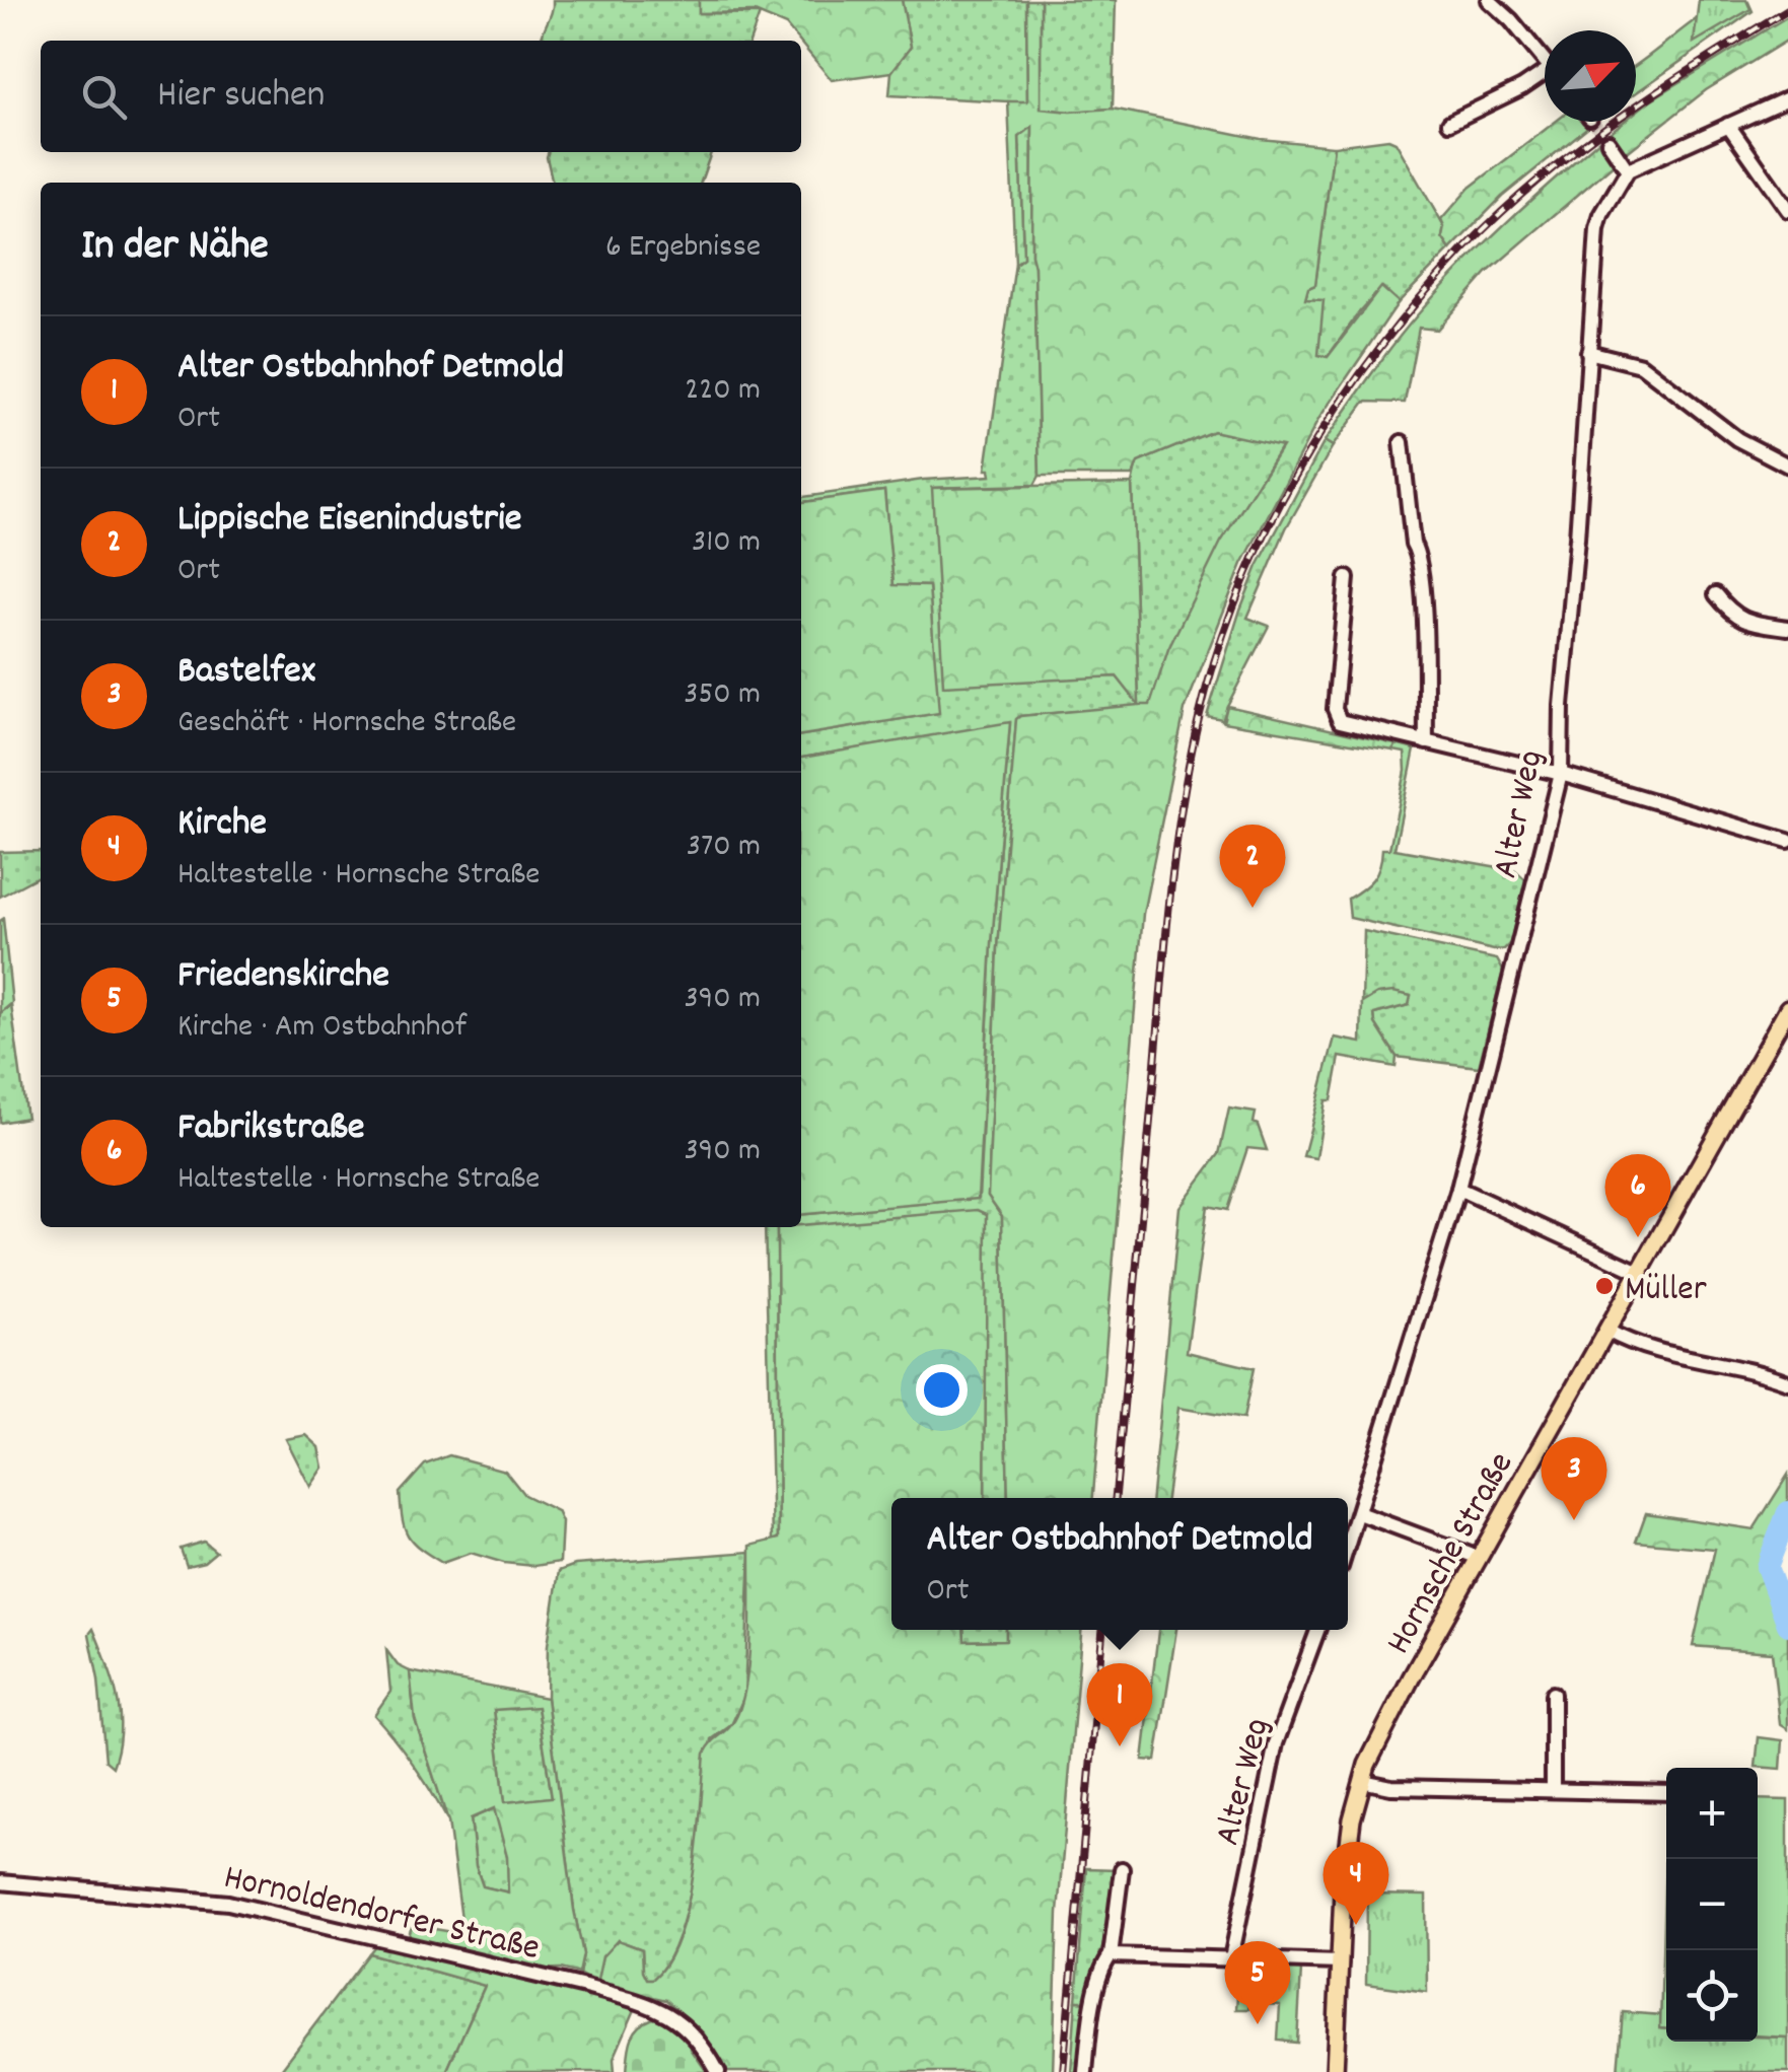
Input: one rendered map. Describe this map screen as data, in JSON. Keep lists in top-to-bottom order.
{
  "streets": {
    "main road": ["Hornsche Straße"],
    "street": ["Alter Weg", "Hornoldendorfer Straße"]
  },
  "places": ["Müller"],
  "north": "top right",
  "page": {
    "search": "Hier suchen",
    "heading": ["In der Nähe", "6 Ergebnisse"],
    "list": [
      {
        "mark": "1",
        "name": "Alter Ostbahnhof Detmold",
        "note": "Ort",
        "value": "220 m"
      },
      {
        "mark": "2",
        "name": "Lippische Eisenindustrie",
        "note": "Ort",
        "value": "310 m"
      },
      {
        "mark": "3",
        "name": "Bastelfex",
        "note": "Geschäft · Hornsche Straße",
        "value": "350 m"
      },
      {
        "mark": "4",
        "name": "Kirche",
        "note": "Haltestelle · Hornsche Straße",
        "value": "370 m"
      },
      {
        "mark": "5",
        "name": "Friedenskirche",
        "note": "Kirche · Am Ostbahnhof",
        "value": "390 m"
      },
      {
        "mark": "6",
        "name": "Fabrikstraße",
        "note": "Haltestelle · Hornsche Straße",
        "value": "390 m"
      }
    ],
    "pins": [
      "2",
      "6",
      "3",
      "1",
      "4",
      "5"
    ],
    "popup": ["Alter Ostbahnhof Detmold", "Ort"],
    "map_buttons": ["+", "−"]
  }
}
